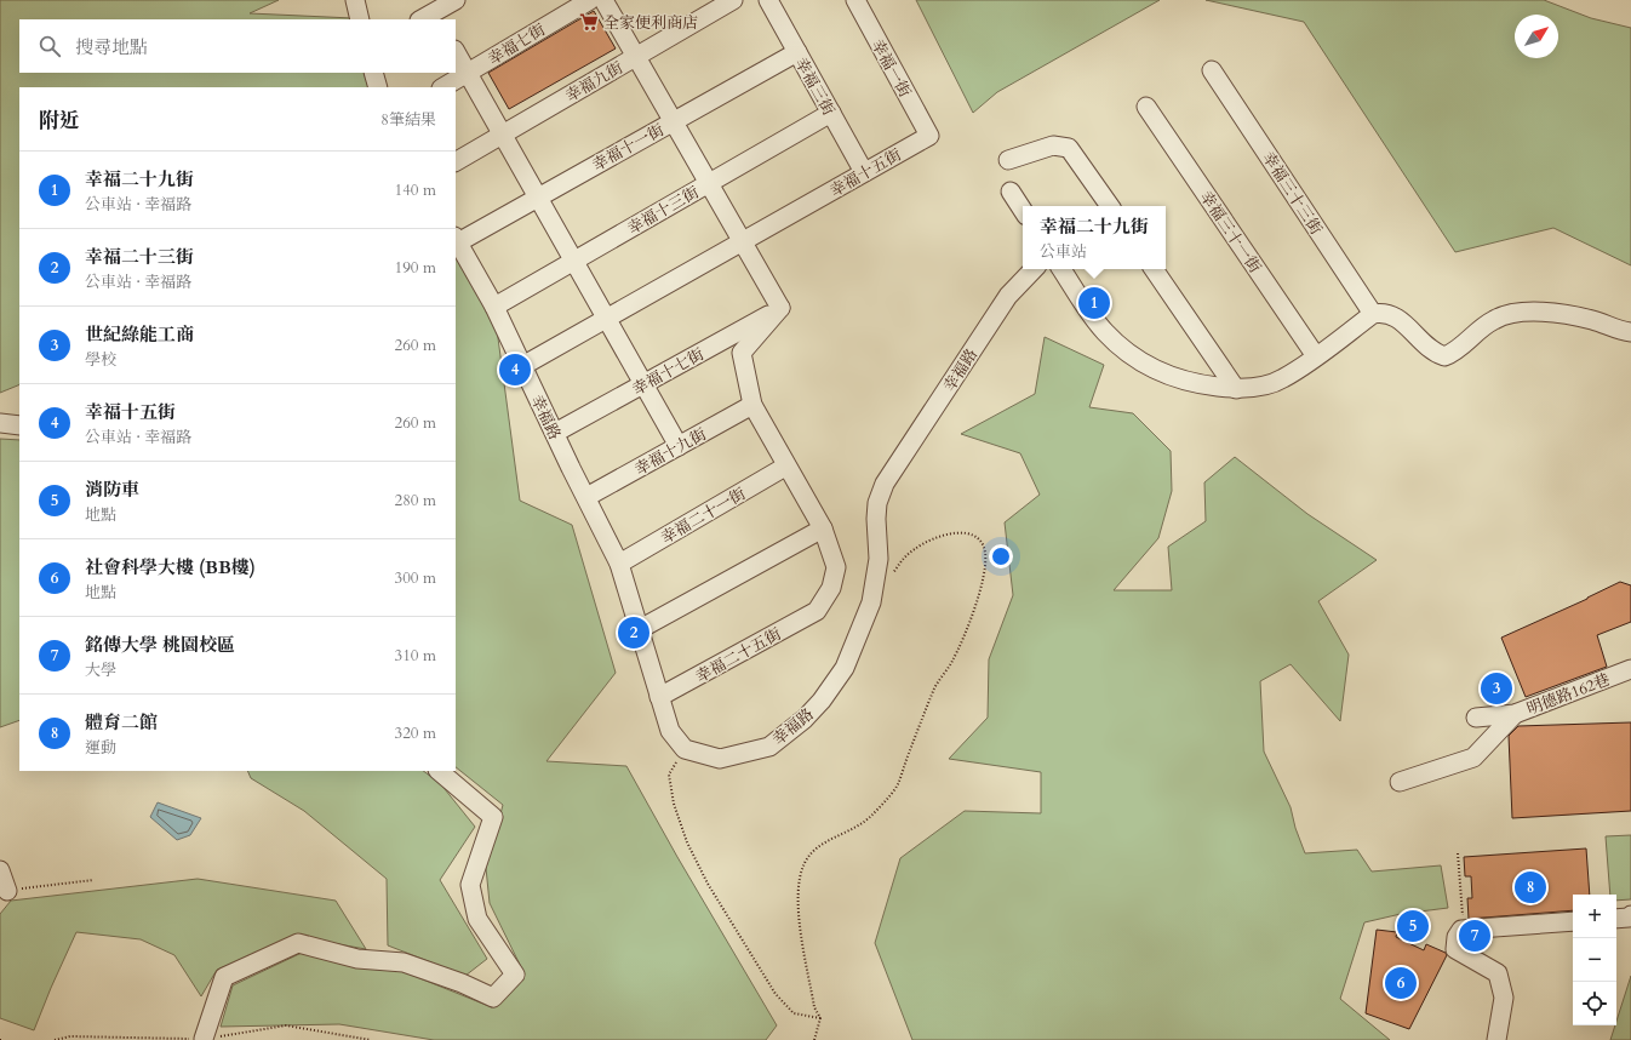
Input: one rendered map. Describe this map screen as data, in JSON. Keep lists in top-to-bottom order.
{
  "streets": {
    "street": [
      "幸福七街",
      "幸福一街",
      "幸福九街",
      "幸福三街",
      "幸福十一街",
      "幸福十五街",
      "幸福三十三街",
      "幸福十三街",
      "幸福三十一街",
      "幸福路",
      "幸福十七街",
      "幸福十九街",
      "幸福二十一街",
      "幸福二十五街",
      "明德路162巷"
    ]
  },
  "crossings": [
    ["幸福一街", "幸福十五街"],
    ["幸福三街", "幸福十一街"],
    ["幸福三街", "幸福十五街"],
    ["幸福三街", "幸福十三街"],
    ["幸福十一街", "幸福路"],
    ["幸福十五街", "幸福路"],
    ["幸福十三街", "幸福路"],
    ["幸福路", "幸福十七街"],
    ["幸福路", "幸福十九街"],
    ["幸福路", "幸福二十一街"],
    ["幸福路", "幸福二十五街"]
  ],
  "places": {
    "supermarket": ["全家便利商店"]
  },
  "north": "top right",
  "page": {
    "search": "搜尋地點",
    "heading": ["附近", "8筆結果"],
    "list": [
      {
        "mark": "1",
        "name": "幸福二十九街",
        "note": "公車站 · 幸福路",
        "value": "140 m"
      },
      {
        "mark": "2",
        "name": "幸福二十三街",
        "note": "公車站 · 幸福路",
        "value": "190 m"
      },
      {
        "mark": "3",
        "name": "世紀綠能工商",
        "note": "學校",
        "value": "260 m"
      },
      {
        "mark": "4",
        "name": "幸福十五街",
        "note": "公車站 · 幸福路",
        "value": "260 m"
      },
      {
        "mark": "5",
        "name": "消防車",
        "note": "地點",
        "value": "280 m"
      },
      {
        "mark": "6",
        "name": "社會科學大樓 (BB樓)",
        "note": "地點",
        "value": "300 m"
      },
      {
        "mark": "7",
        "name": "銘傳大學 桃園校區",
        "note": "大學",
        "value": "310 m"
      },
      {
        "mark": "8",
        "name": "體育二館",
        "note": "運動",
        "value": "320 m"
      }
    ],
    "popup": ["幸福二十九街", "公車站"],
    "pins": [
      "1",
      "4",
      "2",
      "3",
      "8",
      "5",
      "7",
      "6"
    ],
    "map_buttons": ["+", "−"]
  }
}
